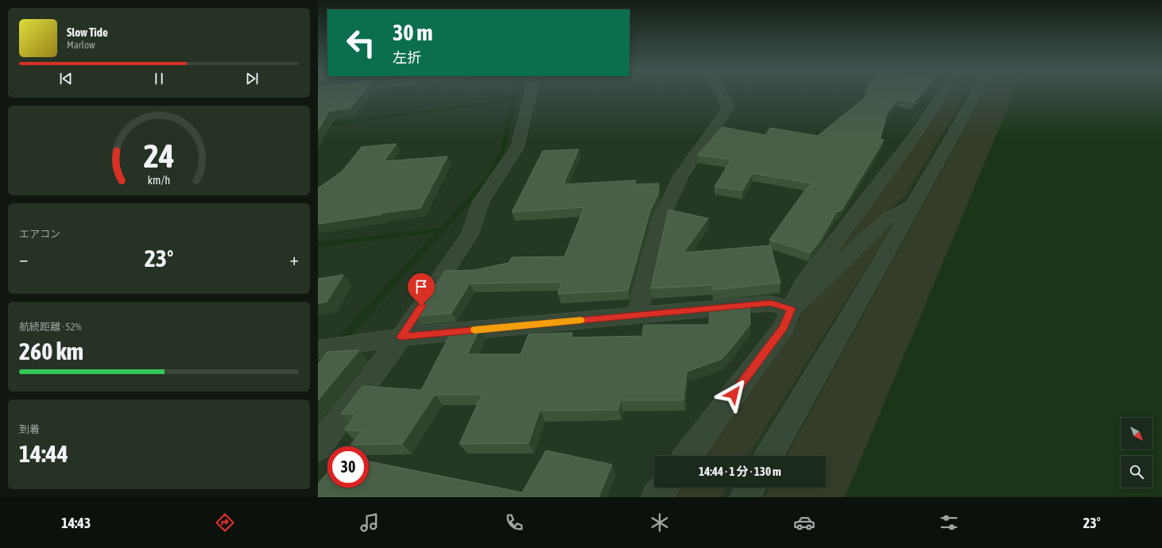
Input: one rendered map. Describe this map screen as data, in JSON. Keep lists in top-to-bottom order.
{
  "north": "bottom right",
  "page": {
    "turn": ["30 m", "左折"],
    "song": ["Slow Tide", "Marlow"],
    "tile": [
      "エアコン",
      ["航続距離 · 52%", "260 km"],
      ["到着", "14:44"]
    ],
    "heat": ["−", "23°", "+"],
    "limit": "30",
    "trip": "14:44 · 1 分 · 130 m",
    "tabs": ["14:43", "23°"],
    "gauge": ["24", "km/h"]
  }
}
